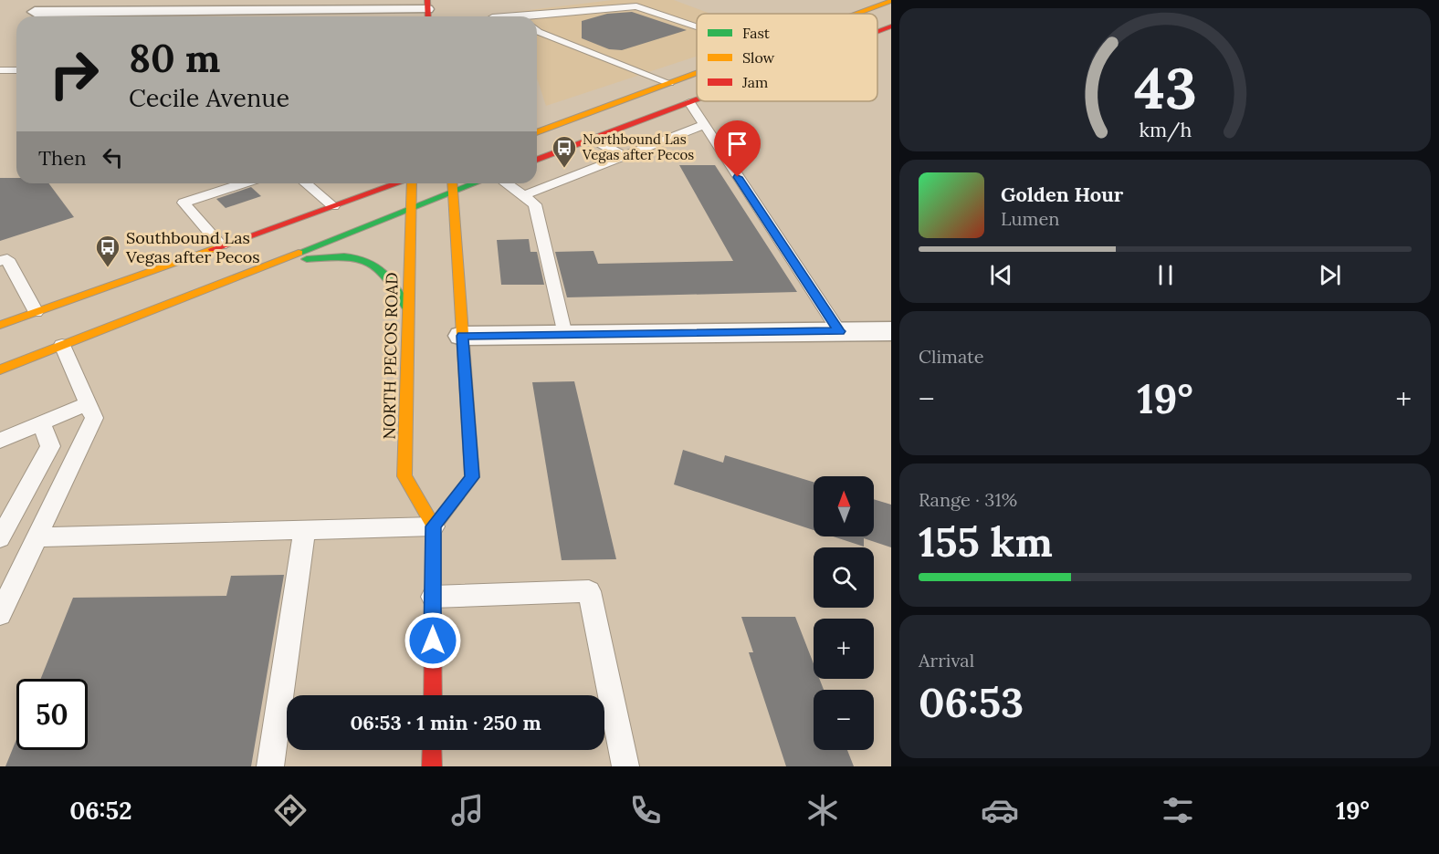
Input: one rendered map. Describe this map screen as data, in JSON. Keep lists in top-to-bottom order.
{
  "streets": {
    "main road": ["NORTH PECOS ROAD"]
  },
  "places": {
    "bus stop": ["Northbound Las Vegas after Pecos", "Southbound Las Vegas after Pecos"]
  },
  "legend": ["Fast", "Slow", "Jam"],
  "north": "top",
  "page": {
    "turn": ["80 m", "Cecile Avenue"],
    "then": "Then",
    "song": ["Golden Hour", "Lumen"],
    "tile": [
      "Climate",
      ["Range · 31%", "155 km"],
      ["Arrival", "06:53"]
    ],
    "heat": ["−", "19°", "+"],
    "map_buttons": ["+", "−"],
    "limit": "50",
    "trip": "06:53 · 1 min · 250 m",
    "tabs": ["06:52", "19°"],
    "gauge": ["43", "km/h"]
  }
}
